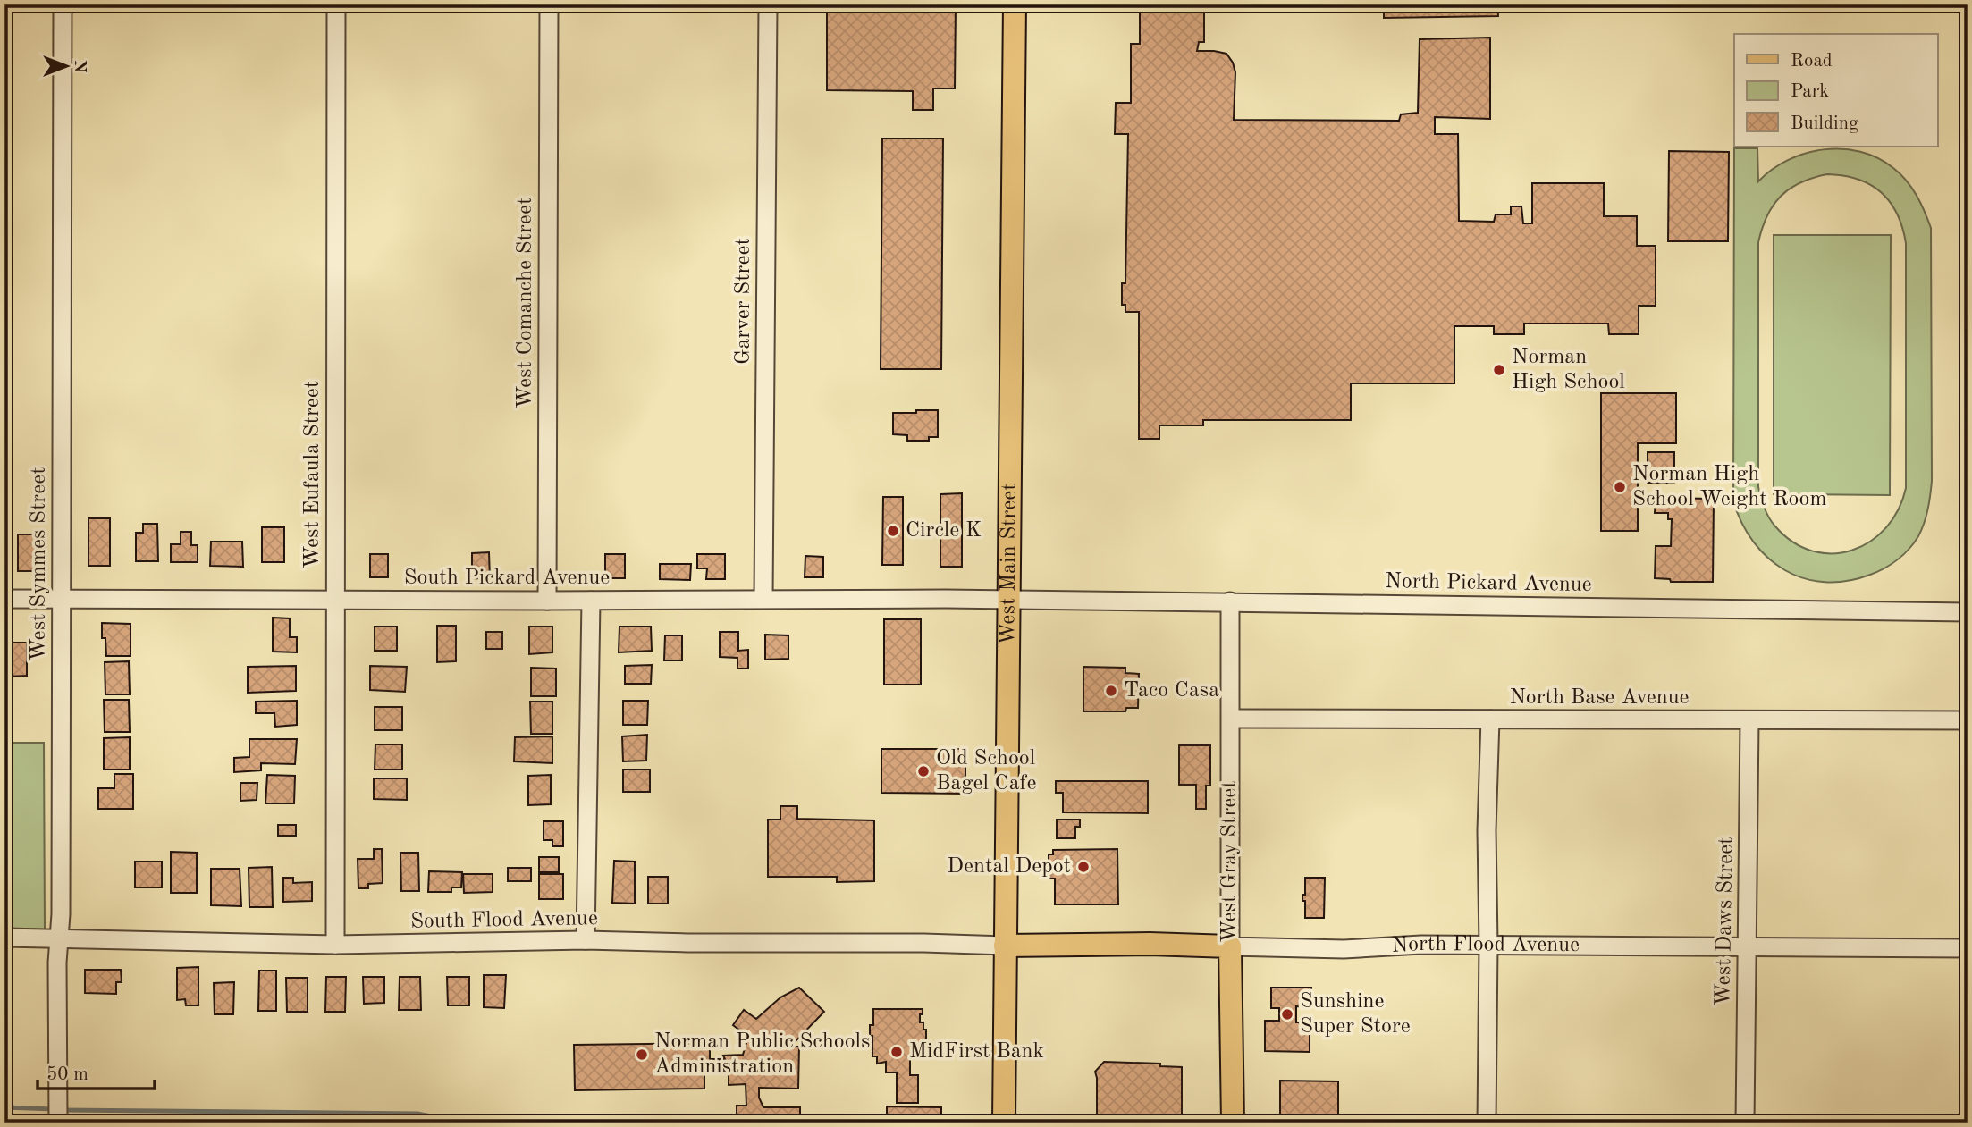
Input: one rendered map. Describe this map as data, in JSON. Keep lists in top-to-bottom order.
{
  "streets": {
    "main road": ["West Main Street", "West Gray Street", "North Flood Avenue"],
    "street": [
      "Garver Street",
      "West Comanche Street",
      "West Eufaula Street",
      "West Symmes Street",
      "South Pickard Avenue",
      "North Pickard Avenue",
      "North Base Avenue",
      "South Flood Avenue",
      "West Daws Street"
    ]
  },
  "crossings": [
    ["Garver Street", "South Pickard Avenue"],
    ["West Comanche Street", "South Pickard Avenue"],
    ["West Eufaula Street", "South Pickard Avenue"],
    ["West Eufaula Street", "South Flood Avenue"],
    ["West Symmes Street", "South Pickard Avenue"],
    ["West Symmes Street", "South Flood Avenue"],
    ["West Main Street", "South Pickard Avenue"],
    ["West Main Street", "North Pickard Avenue"],
    ["West Main Street", "South Flood Avenue"],
    ["West Main Street", "North Flood Avenue"],
    ["South Pickard Avenue", "North Pickard Avenue"],
    ["North Pickard Avenue", "West Gray Street"],
    ["North Base Avenue", "West Gray Street"],
    ["North Base Avenue", "West Daws Street"],
    ["West Gray Street", "North Flood Avenue"],
    ["South Flood Avenue", "North Flood Avenue"],
    ["West Daws Street", "North Flood Avenue"]
  ],
  "places": [
    "Norman High School",
    "Norman High School Weight Room",
    "Circle K",
    "Taco Casa",
    "Old School Bagel Cafe",
    "Dental Depot",
    "Sunshine Super Store",
    "MidFirst Bank",
    "Norman Public Schools Administration"
  ],
  "legend": ["Road", "Park", "Building"],
  "scale_bar": "50 m",
  "north": "right"
}
